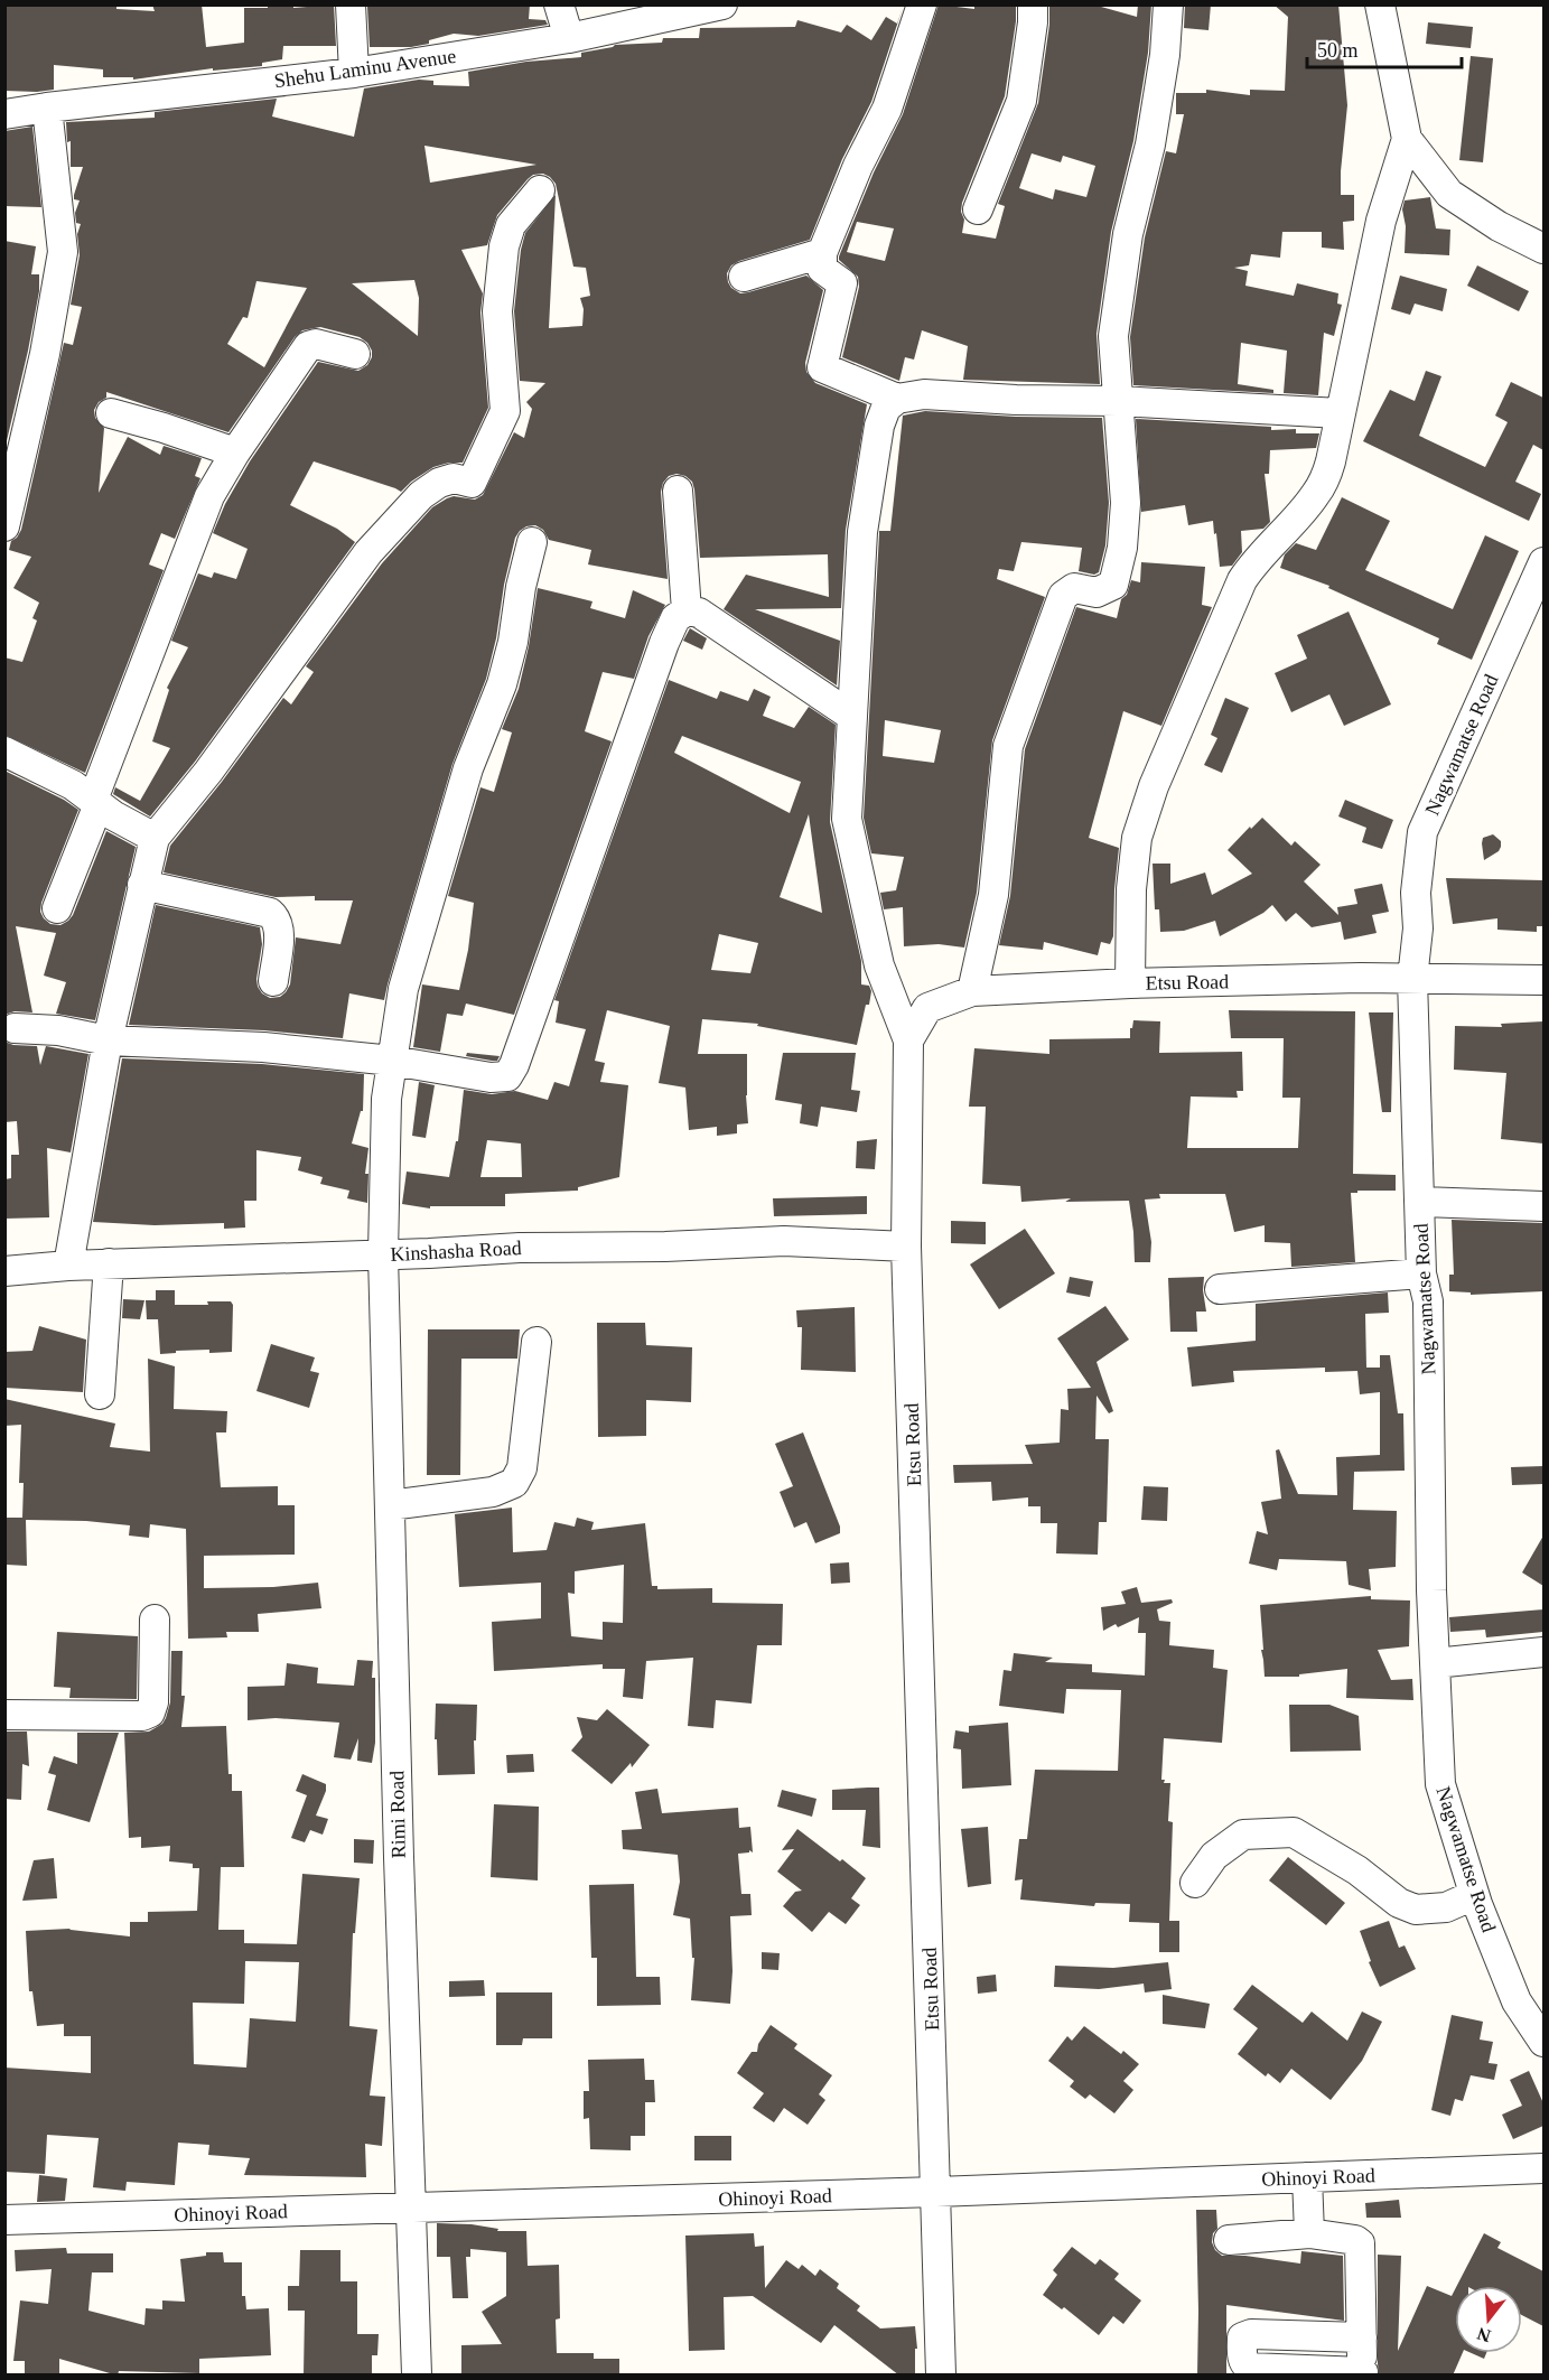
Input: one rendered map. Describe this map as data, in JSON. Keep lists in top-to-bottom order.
{
  "streets": {
    "street": [
      "Shehu Laminu Avenue",
      "Nagwamatse Road",
      "Etsu Road",
      "Kinshasha Road",
      "Rimi Road",
      "Ohinoyi Road"
    ]
  },
  "crossings": [
    ["Nagwamatse Road", "Etsu Road"],
    ["Etsu Road", "Kinshasha Road"],
    ["Etsu Road", "Ohinoyi Road"],
    ["Kinshasha Road", "Rimi Road"],
    ["Rimi Road", "Ohinoyi Road"]
  ],
  "scale_bar": "50 m",
  "north": "bottom"
}
